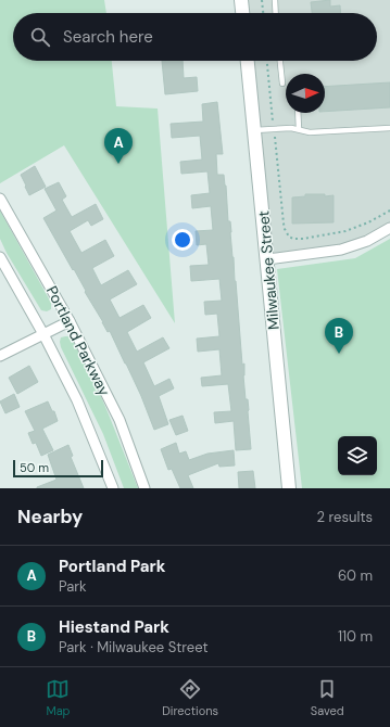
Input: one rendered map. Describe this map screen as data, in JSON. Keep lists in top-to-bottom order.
{
  "streets": {
    "street": ["Milwaukee Street", "Portland Parkway"]
  },
  "scale_bar": "50 m",
  "north": "right",
  "page": {
    "search": "Search here",
    "pins": ["A", "B"],
    "scale": "50 m",
    "heading": ["Nearby", "2 results"],
    "list": [
      {
        "mark": "A",
        "name": "Portland Park",
        "note": "Park",
        "value": "60 m"
      },
      {
        "mark": "B",
        "name": "Hiestand Park",
        "note": "Park · Milwaukee Street",
        "value": "110 m"
      }
    ],
    "nav": ["Map", "Directions", "Saved"]
  }
}
